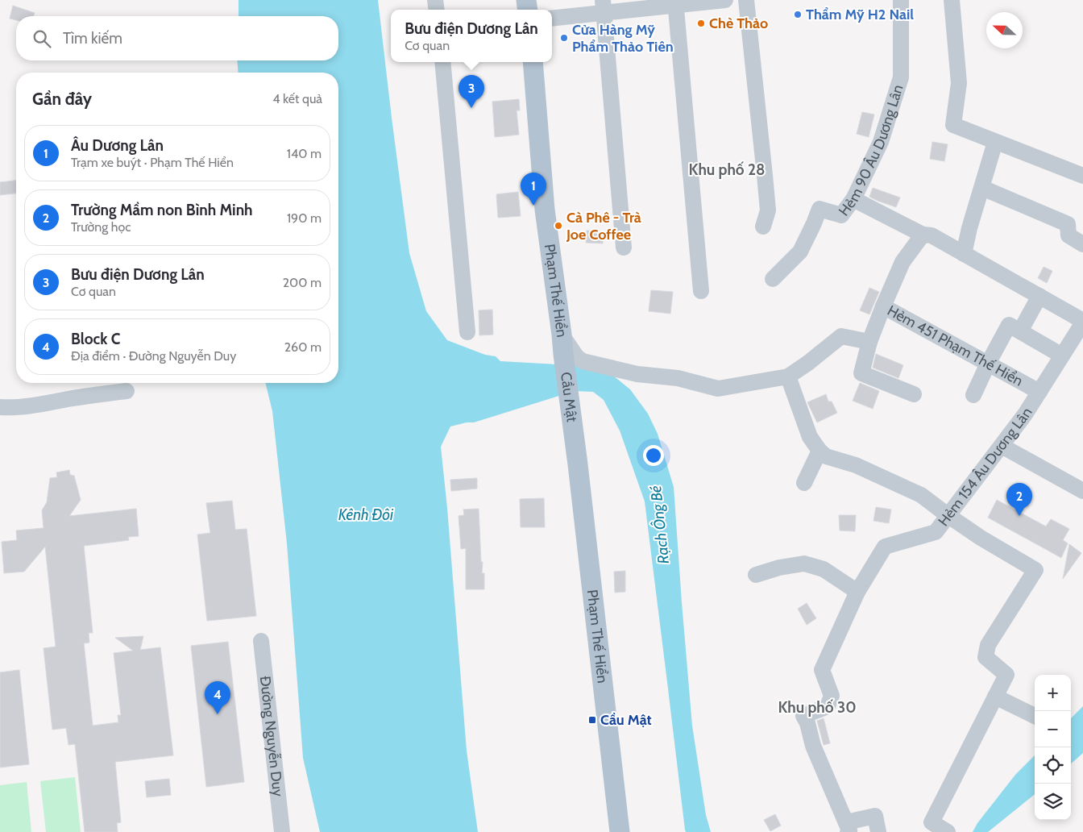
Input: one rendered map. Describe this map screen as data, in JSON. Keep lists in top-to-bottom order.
{
  "streets": {
    "main road": ["Phạm Thế Hiển", "Cầu Mật"],
    "street": [
      "Hẻm 90 Âu Dương Lân",
      "Hẻm 451 Phạm Thế Hiển",
      "Hẻm 154 Âu Dương Lân",
      "Đường Nguyễn Duy"
    ]
  },
  "crossings": [
    ["Phạm Thế Hiển", "Cầu Mật"],
    ["Hẻm 451 Phạm Thế Hiển", "Hẻm 154 Âu Dương Lân"]
  ],
  "districts": ["Khu phố 28", "Khu phố 30"],
  "water": ["Kênh Đôi", "Rạch Ông Bé"],
  "places": {
    "other": [
      "Thẩm Mỹ H2 Nail",
      "Chè Thảo",
      "Cửa Hàng Mỹ Phẩm Thảo Tiên",
      "Cà Phê - Trà Joe Coffee"
    ],
    "transit": ["Cầu Mật"]
  },
  "north": "left",
  "page": {
    "popup": ["Bưu điện Dương Lân", "Cơ quan"],
    "search": "Tìm kiếm",
    "heading": ["Gần đây", "4 kết quả"],
    "pins": [
      "3",
      "1",
      "2",
      "4"
    ],
    "list": [
      {
        "mark": "1",
        "name": "Âu Dương Lân",
        "note": "Trạm xe buýt · Phạm Thế Hiển",
        "value": "140 m"
      },
      {
        "mark": "2",
        "name": "Trường Mầm non Bình Minh",
        "note": "Trường học",
        "value": "190 m"
      },
      {
        "mark": "3",
        "name": "Bưu điện Dương Lân",
        "note": "Cơ quan",
        "value": "200 m"
      },
      {
        "mark": "4",
        "name": "Block C",
        "note": "Địa điểm · Đường Nguyễn Duy",
        "value": "260 m"
      }
    ],
    "map_buttons": ["+", "−"]
  }
}
